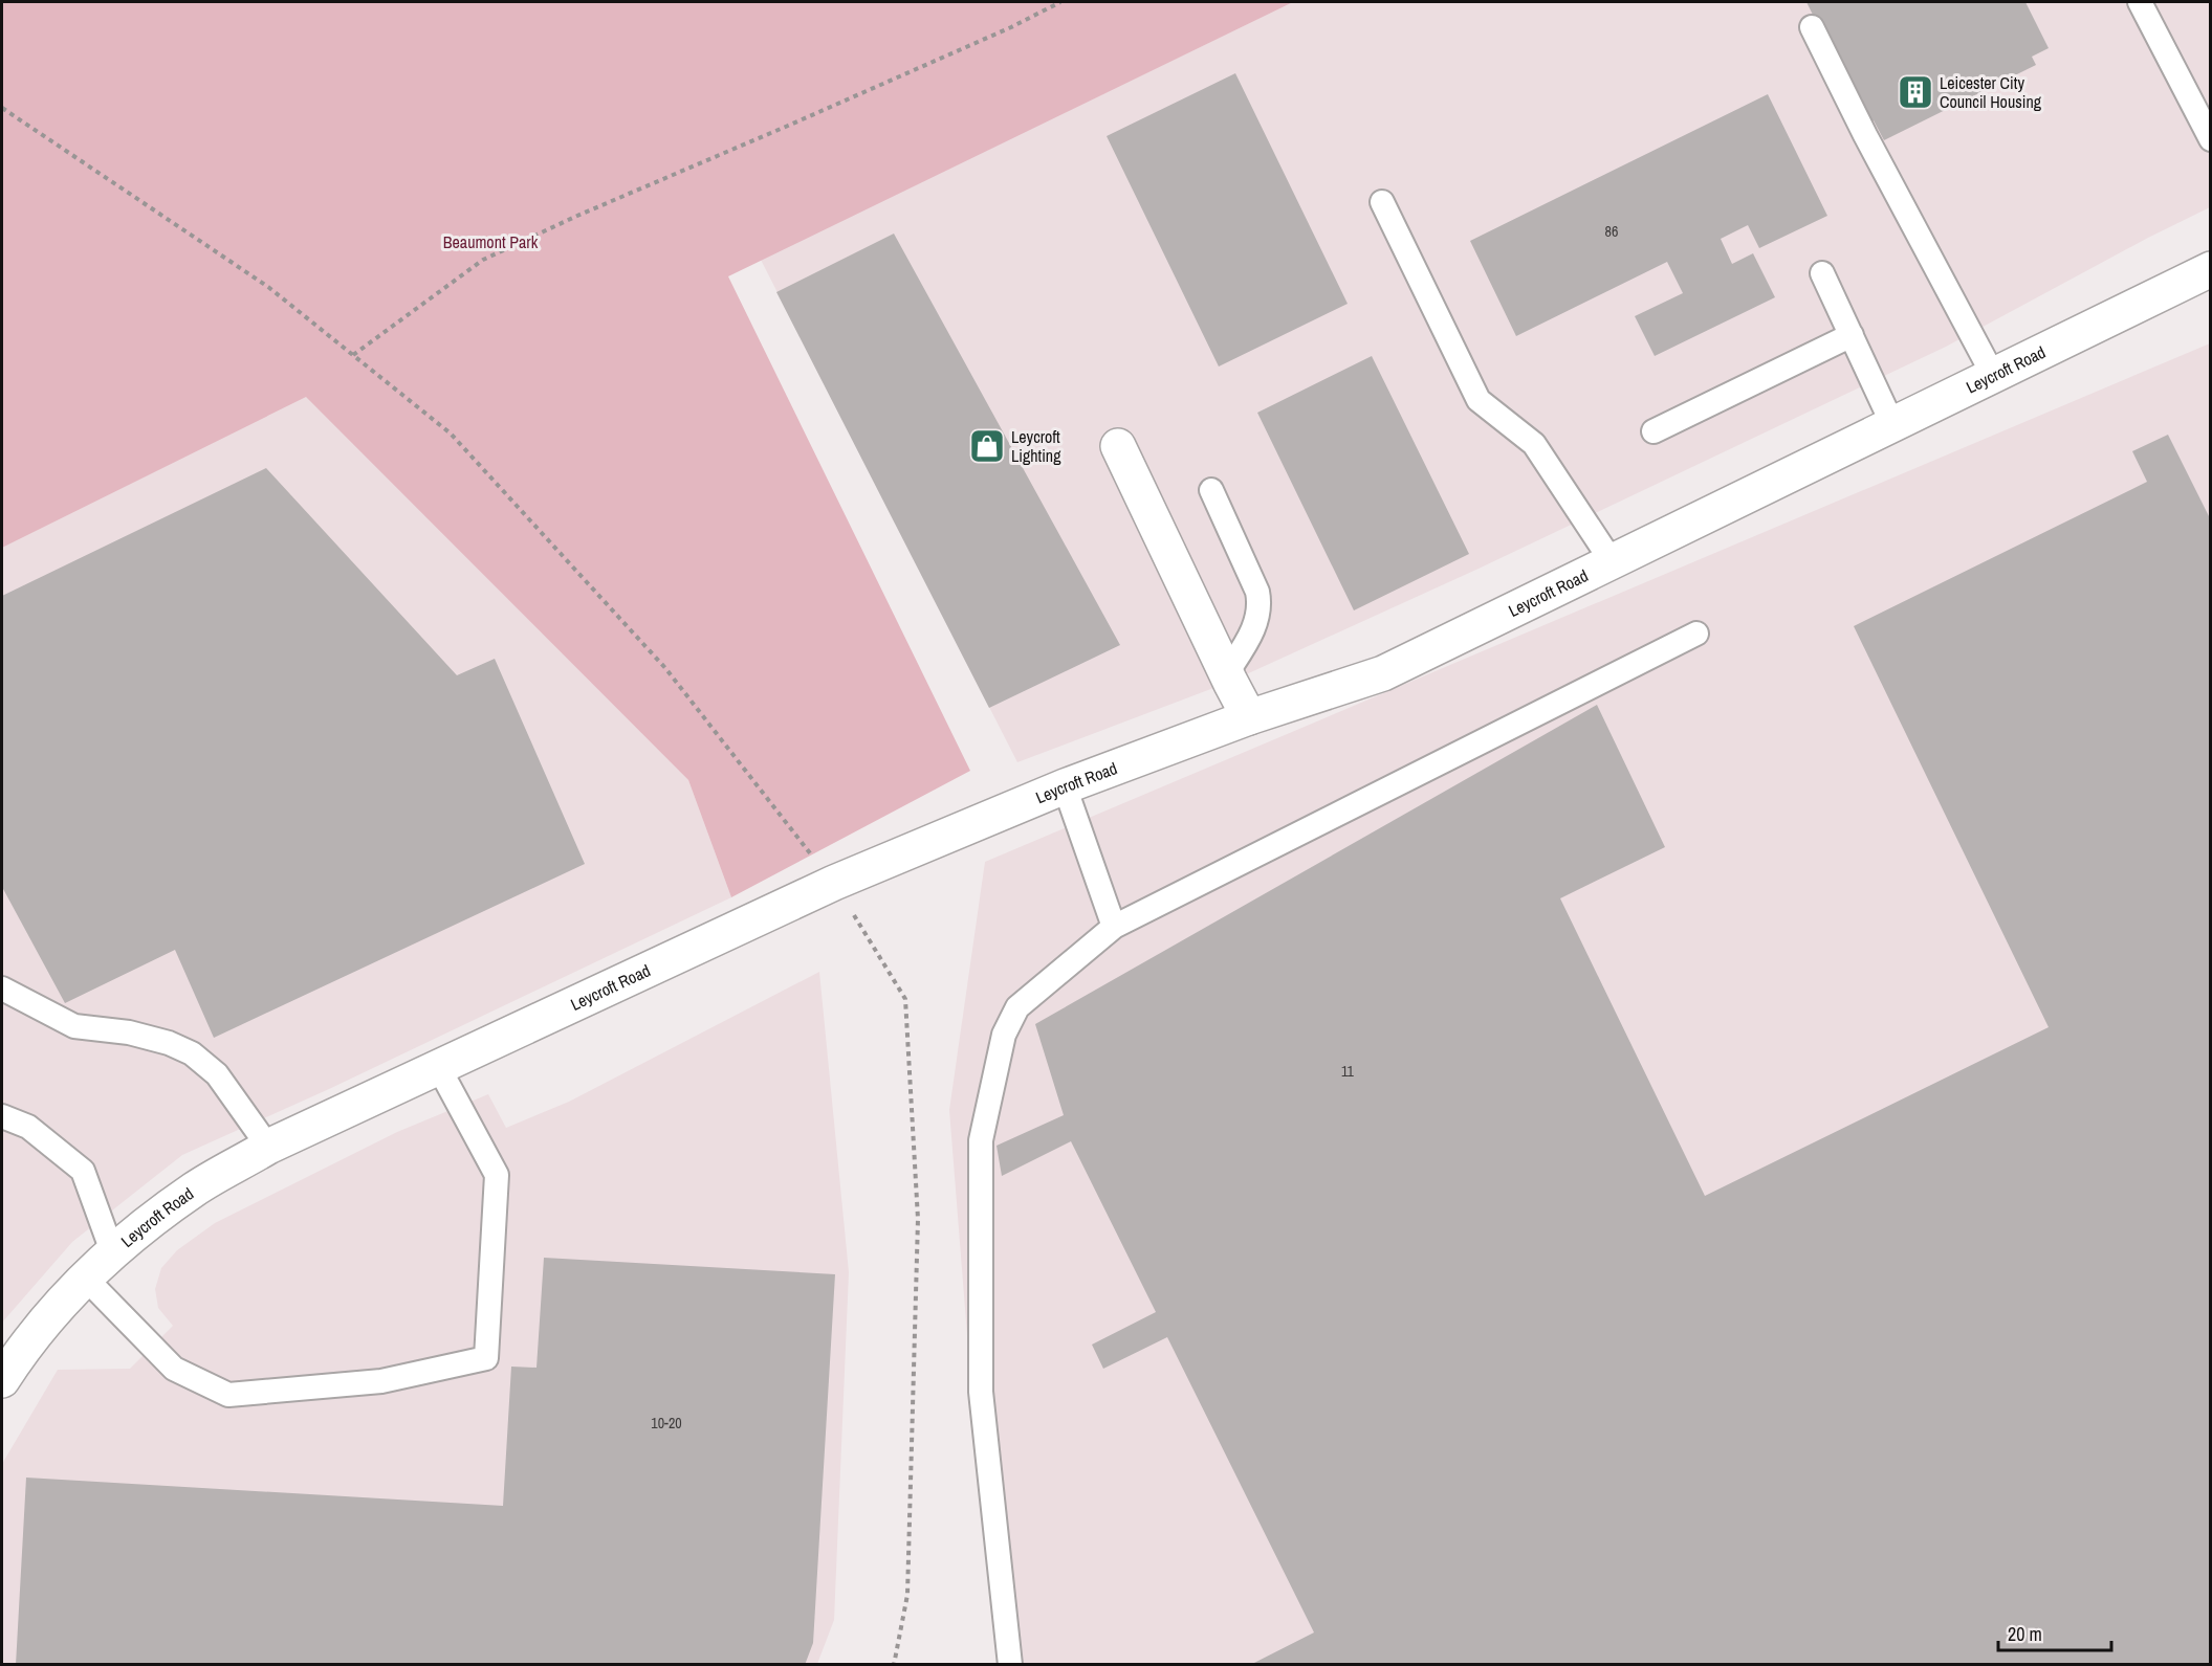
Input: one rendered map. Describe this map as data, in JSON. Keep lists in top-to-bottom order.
{
  "streets": {
    "street": ["Leycroft Road"]
  },
  "parks": ["Beaumont Park"],
  "places": {
    "building": ["Leicester City Council Housing"],
    "shop": ["Leycroft Lighting"]
  },
  "house_numbers": ["86", "11", "10-20"],
  "scale_bar": "20 m"
}
